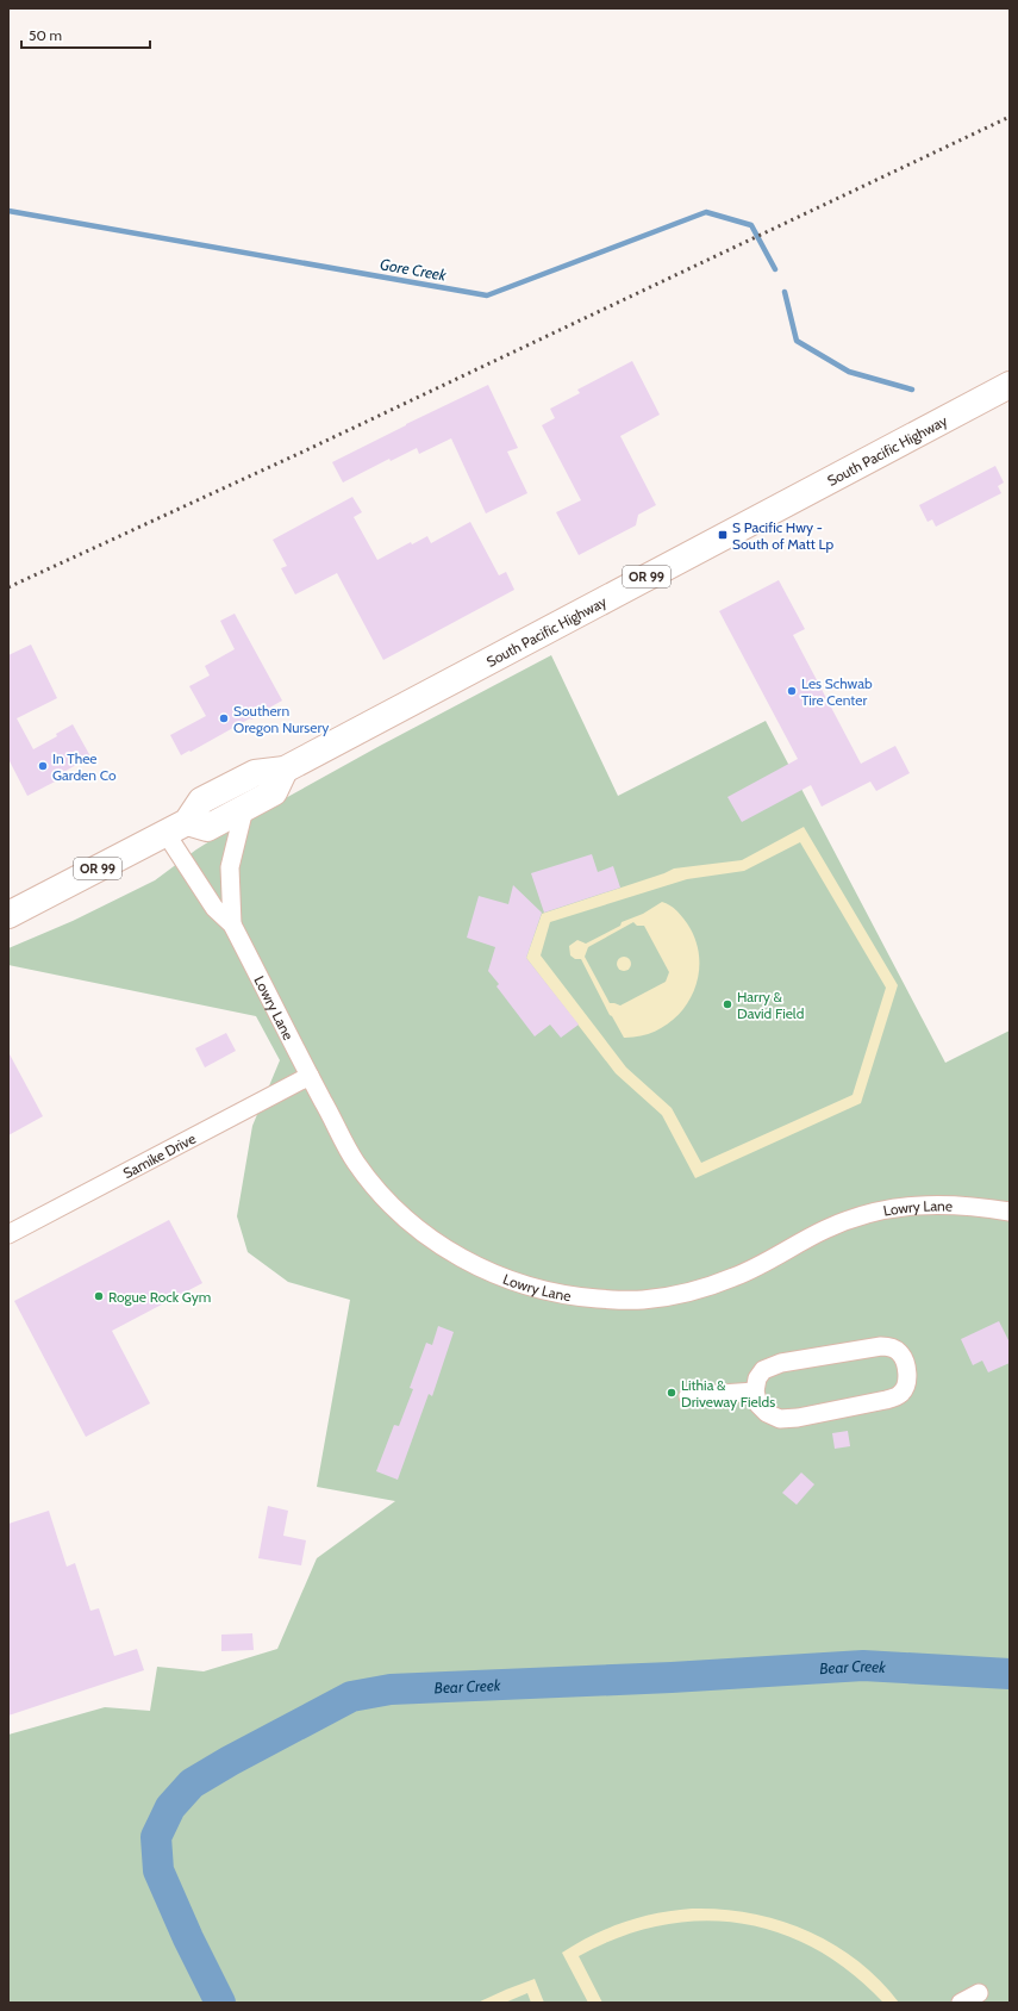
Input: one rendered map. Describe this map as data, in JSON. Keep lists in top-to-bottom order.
{
  "streets": {
    "main road": ["South Pacific Highway", "OR 99"],
    "street": ["Lowry Lane", "Samike Drive"]
  },
  "crossings": [
    ["South Pacific Highway", "Lowry Lane"],
    ["Lowry Lane", "Samike Drive"]
  ],
  "water": ["Gore Creek", "Bear Creek"],
  "places": {
    "transit": ["S Pacific Hwy - South of Matt Lp"],
    "other": [
      "Les Schwab Tire Center",
      "Southern Oregon Nursery",
      "In Thee Garden Co",
      "Harry & David Field",
      "Rogue Rock Gym",
      "Lithia & Driveway Fields"
    ]
  },
  "scale_bar": "50 m"
}
